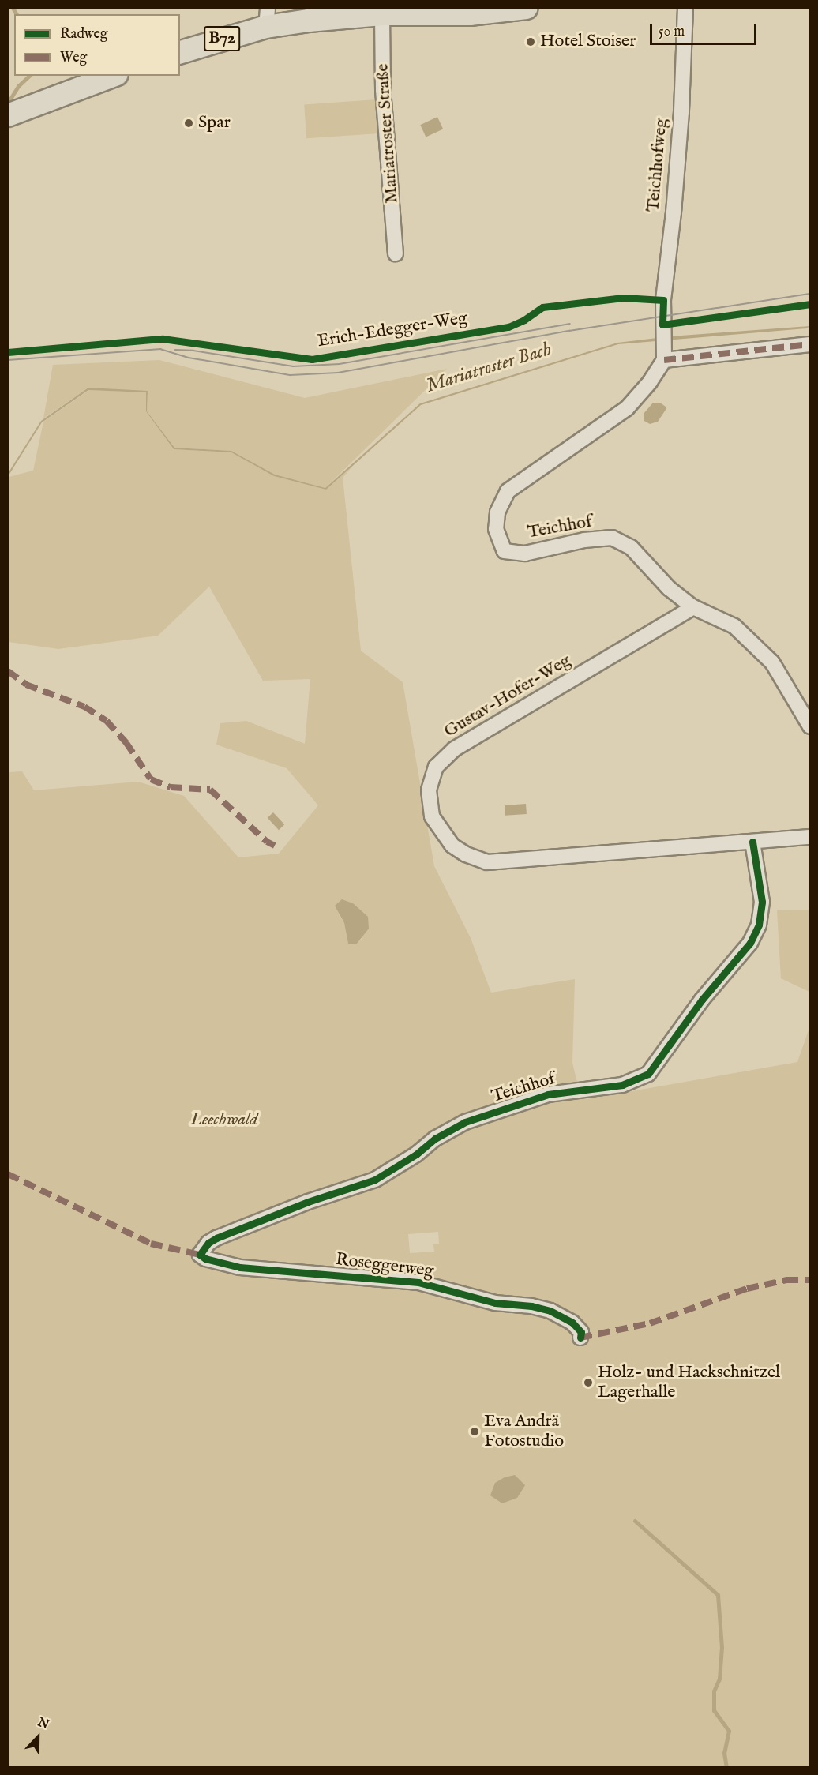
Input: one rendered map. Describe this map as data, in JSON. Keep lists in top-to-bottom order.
{
  "streets": {
    "main road": ["B72"],
    "street": [
      "Mariatroster Straße",
      "Teichhofweg",
      "Teichhof",
      "Gustav-Hofer-Weg",
      "Roseggerweg"
    ],
    "cycle path": ["Erich-Edegger-Weg"]
  },
  "crossings": [
    ["B72", "Mariatroster Straße"],
    ["Teichhofweg", "Teichhof"],
    ["Teichhof", "Gustav-Hofer-Weg"],
    ["Teichhof", "Roseggerweg"]
  ],
  "water": ["Mariatroster Bach"],
  "parks": ["Leechwald"],
  "places": [
    "Hotel Stoiser",
    "Spar",
    "Holz- und Hackschnitzel Lagerhalle",
    "Eva Andrä Fotostudio"
  ],
  "legend": ["Radweg", "Weg"],
  "scale_bar": "50 m",
  "north": "top"
}
